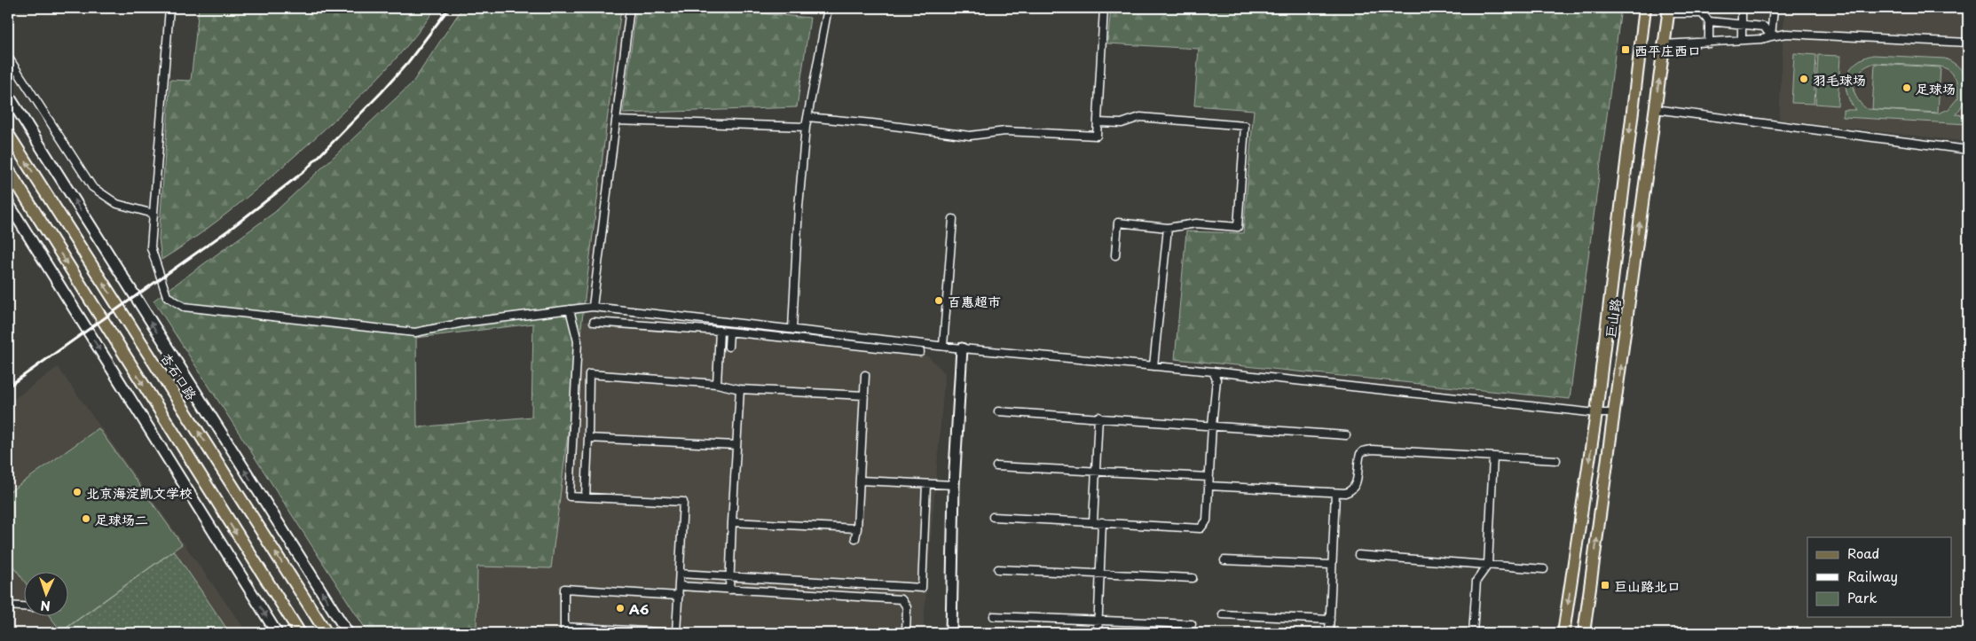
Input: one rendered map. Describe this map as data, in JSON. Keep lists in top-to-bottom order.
{
  "streets": {
    "main road": ["巨山路", "杏石口路"]
  },
  "places": {
    "transit": ["西平庄西口", "巨山路北口"],
    "other": [
      "羽毛球场",
      "足球场",
      "百惠超市",
      "北京海淀凯文学校",
      "足球场二",
      "A6"
    ]
  },
  "legend": ["Road", "Railway", "Park"],
  "north": "bottom"
}
